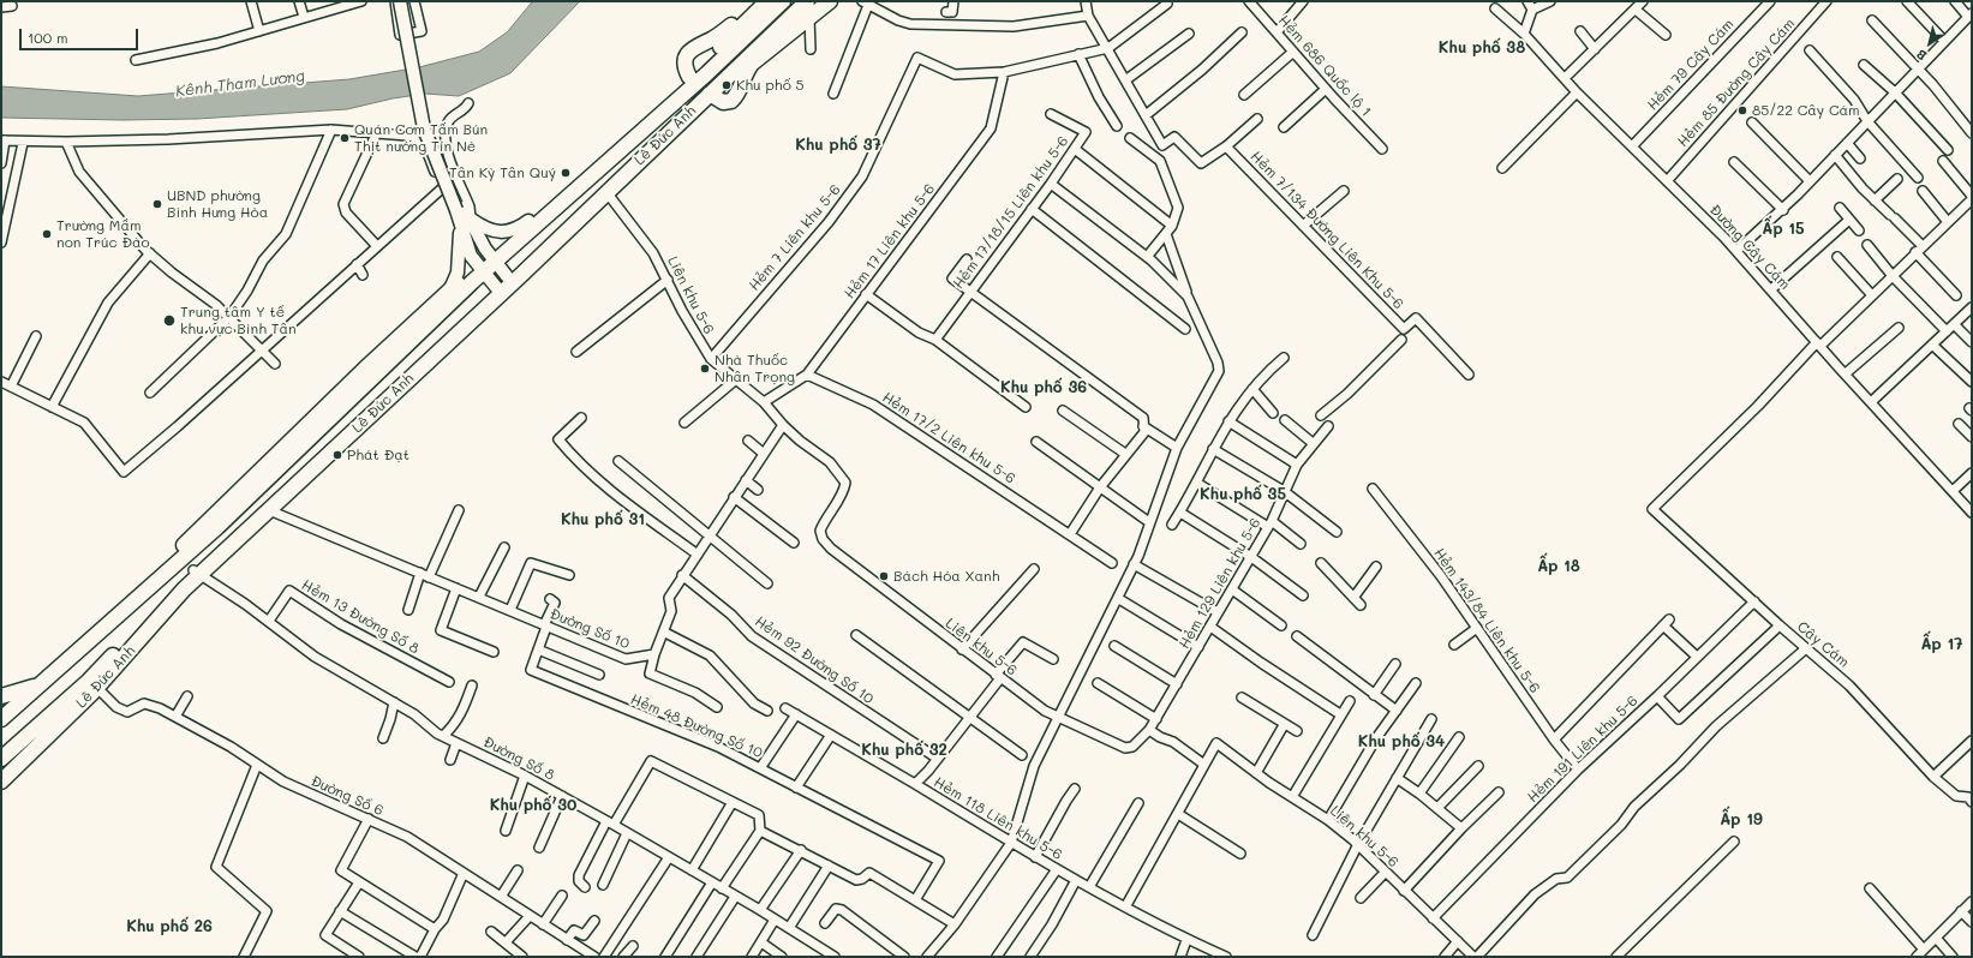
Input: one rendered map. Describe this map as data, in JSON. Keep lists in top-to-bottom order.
{
  "streets": {
    "highway": ["Lê Đức Anh"],
    "street": [
      "Hẻm 79 Cây Cám",
      "Hẻm 686 Quốc lộ 1",
      "Hẻm 85 Đường Cây Cám",
      "Hẻm 17/18/15 Liên khu 5-6",
      "Hẻm 7/134 Đường Liên Khu 5-6",
      "Hẻm 7 Liên khu 5-6",
      "Hẻm 17 Liên khu 5-6",
      "Đường Cây Cám",
      "Liên khu 5-6",
      "Hẻm 17/2 Liên khu 5-6",
      "Hẻm 129 Liên khu 5-6",
      "Hẻm 13 Đường Số 8",
      "Hẻm 143/84 Liên khu 5-6",
      "Đường Số 10",
      "Cây Cám",
      "Hẻm 92 Đường Số 10",
      "Hẻm 48 Đường Số 10",
      "Hẻm 191 Liên khu 5-6",
      "Đường Số 8",
      "Đường Số 6",
      "Hẻm 118 Liên khu 5-6"
    ]
  },
  "crossings": [
    ["Hẻm 79 Cây Cám", "Đường Cây Cám"],
    ["Hẻm 85 Đường Cây Cám", "Đường Cây Cám"],
    ["Lê Đức Anh", "Liên khu 5-6"],
    ["Lê Đức Anh", "Đường Số 10"],
    ["Lê Đức Anh", "Đường Số 8"],
    ["Lê Đức Anh", "Đường Số 6"],
    ["Hẻm 7 Liên khu 5-6", "Hẻm 17 Liên khu 5-6"],
    ["Hẻm 7 Liên khu 5-6", "Liên khu 5-6"],
    ["Hẻm 17 Liên khu 5-6", "Liên khu 5-6"],
    ["Hẻm 17 Liên khu 5-6", "Hẻm 17/2 Liên khu 5-6"],
    ["Đường Cây Cám", "Cây Cám"],
    ["Liên khu 5-6", "Hẻm 129 Liên khu 5-6"],
    ["Liên khu 5-6", "Hẻm 191 Liên khu 5-6"],
    ["Liên khu 5-6", "Hẻm 118 Liên khu 5-6"],
    ["Hẻm 13 Đường Số 8", "Đường Số 8"],
    ["Hẻm 143/84 Liên khu 5-6", "Hẻm 191 Liên khu 5-6"],
    ["Đường Số 10", "Hẻm 48 Đường Số 10"],
    ["Cây Cám", "Hẻm 191 Liên khu 5-6"],
    ["Hẻm 92 Đường Số 10", "Hẻm 118 Liên khu 5-6"]
  ],
  "districts": [
    "Khu phố 38",
    "Khu phố 37",
    "Ấp 15",
    "Khu phố 36",
    "Khu phố 35",
    "Khu phố 31",
    "Ấp 18",
    "Ấp 17",
    "Khu phố 34",
    "Khu phố 32",
    "Khu phố 30",
    "Ấp 19",
    "Khu phố 26"
  ],
  "water": ["Kênh Tham Lương"],
  "places": [
    "Khu phố 5",
    "85/22 Cây Cám",
    "Quán Cơm Tấm Bún Thịt nướng Tín Nè",
    "Tân Kỳ Tân Quý",
    "UBND phường Bình Hưng Hòa",
    "Trường Mầm non Trúc Đào",
    "Trung tâm Y tế khu vực Bình Tân",
    "Nhà Thuốc Nhân Trọng",
    "Phát Đạt",
    "Bách Hóa Xanh"
  ],
  "scale_bar": "100 m",
  "north": "bottom left"
}
